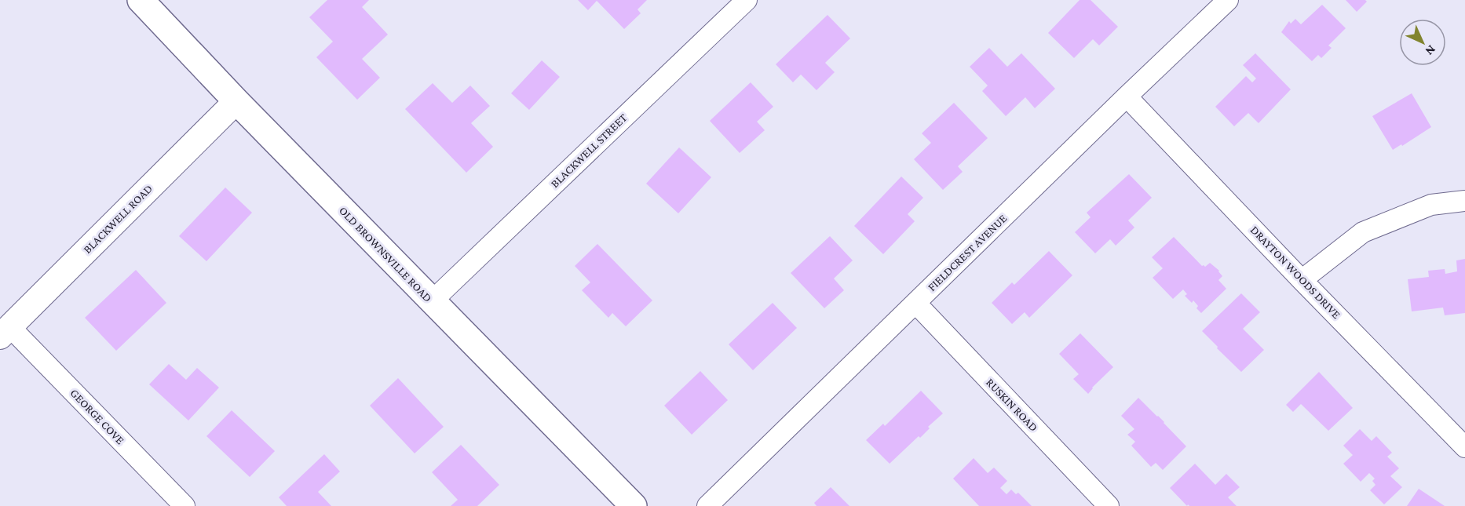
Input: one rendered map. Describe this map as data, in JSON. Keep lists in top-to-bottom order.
{
  "streets": {
    "main road": ["OLD BROWNSVILLE ROAD"],
    "street": [
      "BLACKWELL STREET",
      "BLACKWELL ROAD",
      "FIELDCREST AVENUE",
      "DRAYTON WOODS DRIVE",
      "RUSKIN ROAD",
      "GEORGE COVE"
    ]
  },
  "crossings": [
    ["BLACKWELL STREET", "OLD BROWNSVILLE ROAD"],
    ["BLACKWELL ROAD", "OLD BROWNSVILLE ROAD"],
    ["BLACKWELL ROAD", "GEORGE COVE"],
    ["FIELDCREST AVENUE", "DRAYTON WOODS DRIVE"],
    ["FIELDCREST AVENUE", "RUSKIN ROAD"]
  ],
  "north": "bottom right"
}
